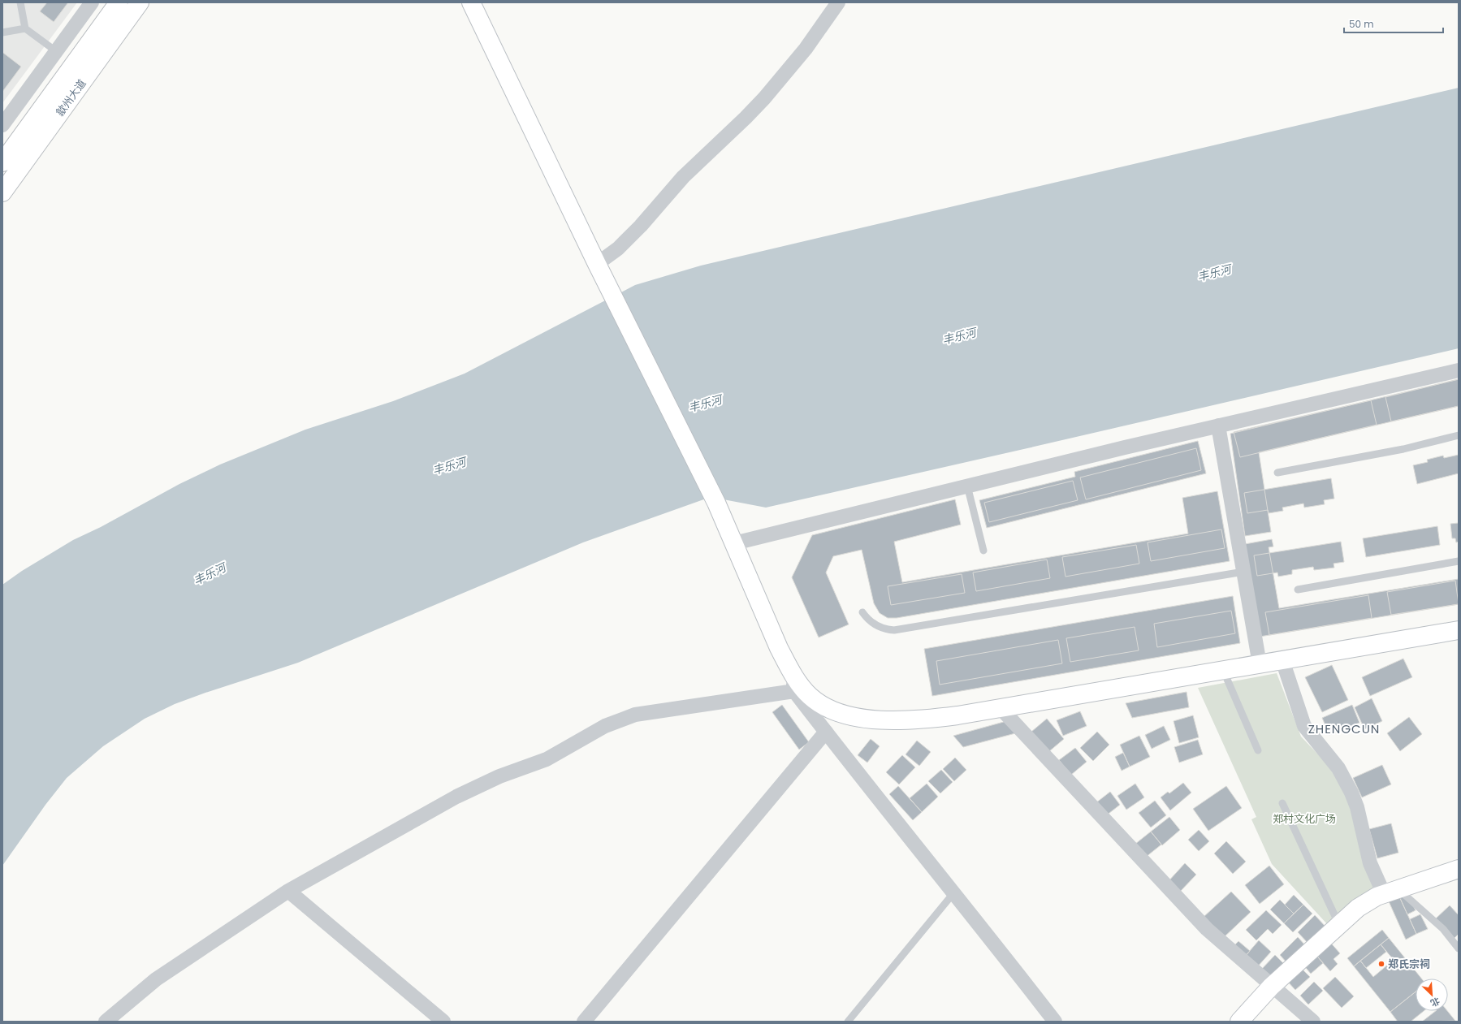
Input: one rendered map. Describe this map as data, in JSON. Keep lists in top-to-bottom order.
{
  "streets": {
    "main road": ["歙州大道"]
  },
  "districts": ["ZHENGCUN"],
  "water": ["丰乐河"],
  "parks": ["郑村文化广场"],
  "places": ["郑氏宗祠"],
  "scale_bar": "50 m",
  "north": "bottom right"
}
